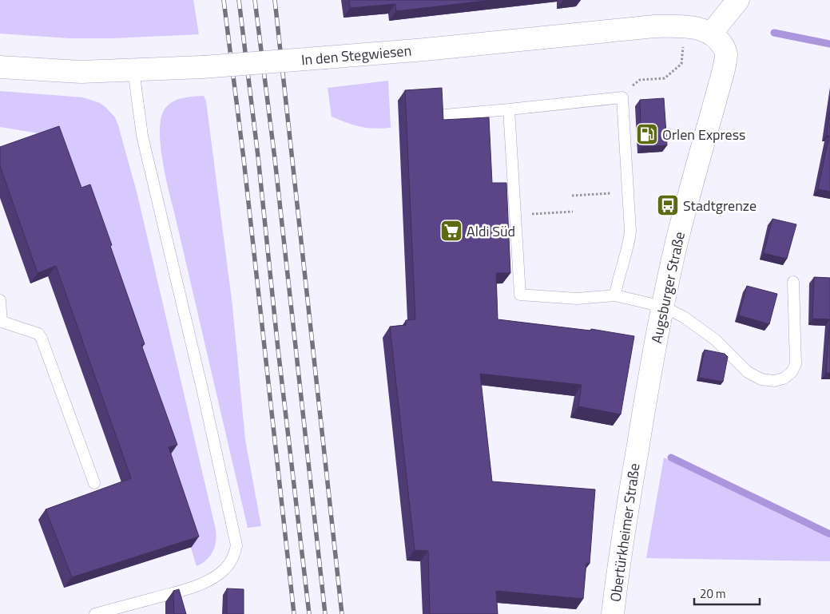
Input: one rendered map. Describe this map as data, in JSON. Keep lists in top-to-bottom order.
{
  "streets": {
    "main road": ["In den Stegwiesen", "Augsburger Straße", "Obertürkheimer Straße"]
  },
  "crossings": [
    ["In den Stegwiesen", "Augsburger Straße"],
    ["Augsburger Straße", "Obertürkheimer Straße"]
  ],
  "places": {
    "fuel station": ["Orlen Express"],
    "bus stop": ["Stadtgrenze"],
    "supermarket": ["Aldi Süd"]
  },
  "scale_bar": "20 m"
}
